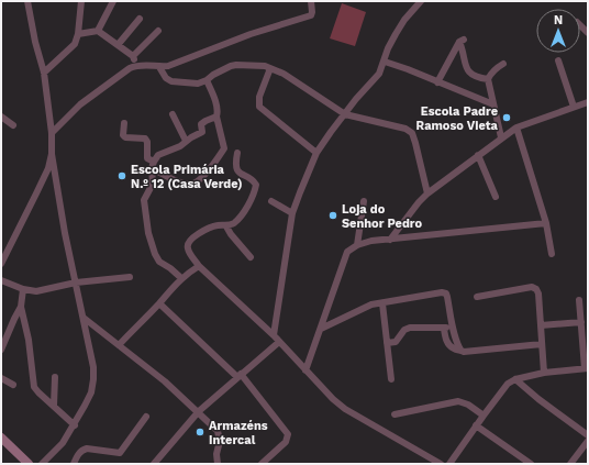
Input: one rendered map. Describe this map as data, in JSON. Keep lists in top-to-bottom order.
{
  "places": [
    "Escola Padre Ramoso Vieta",
    "Escola Primária N.º 12 (Casa Verde)",
    "Loja do Senhor Pedro",
    "Armazéns Intercal"
  ],
  "north": "top"
}
